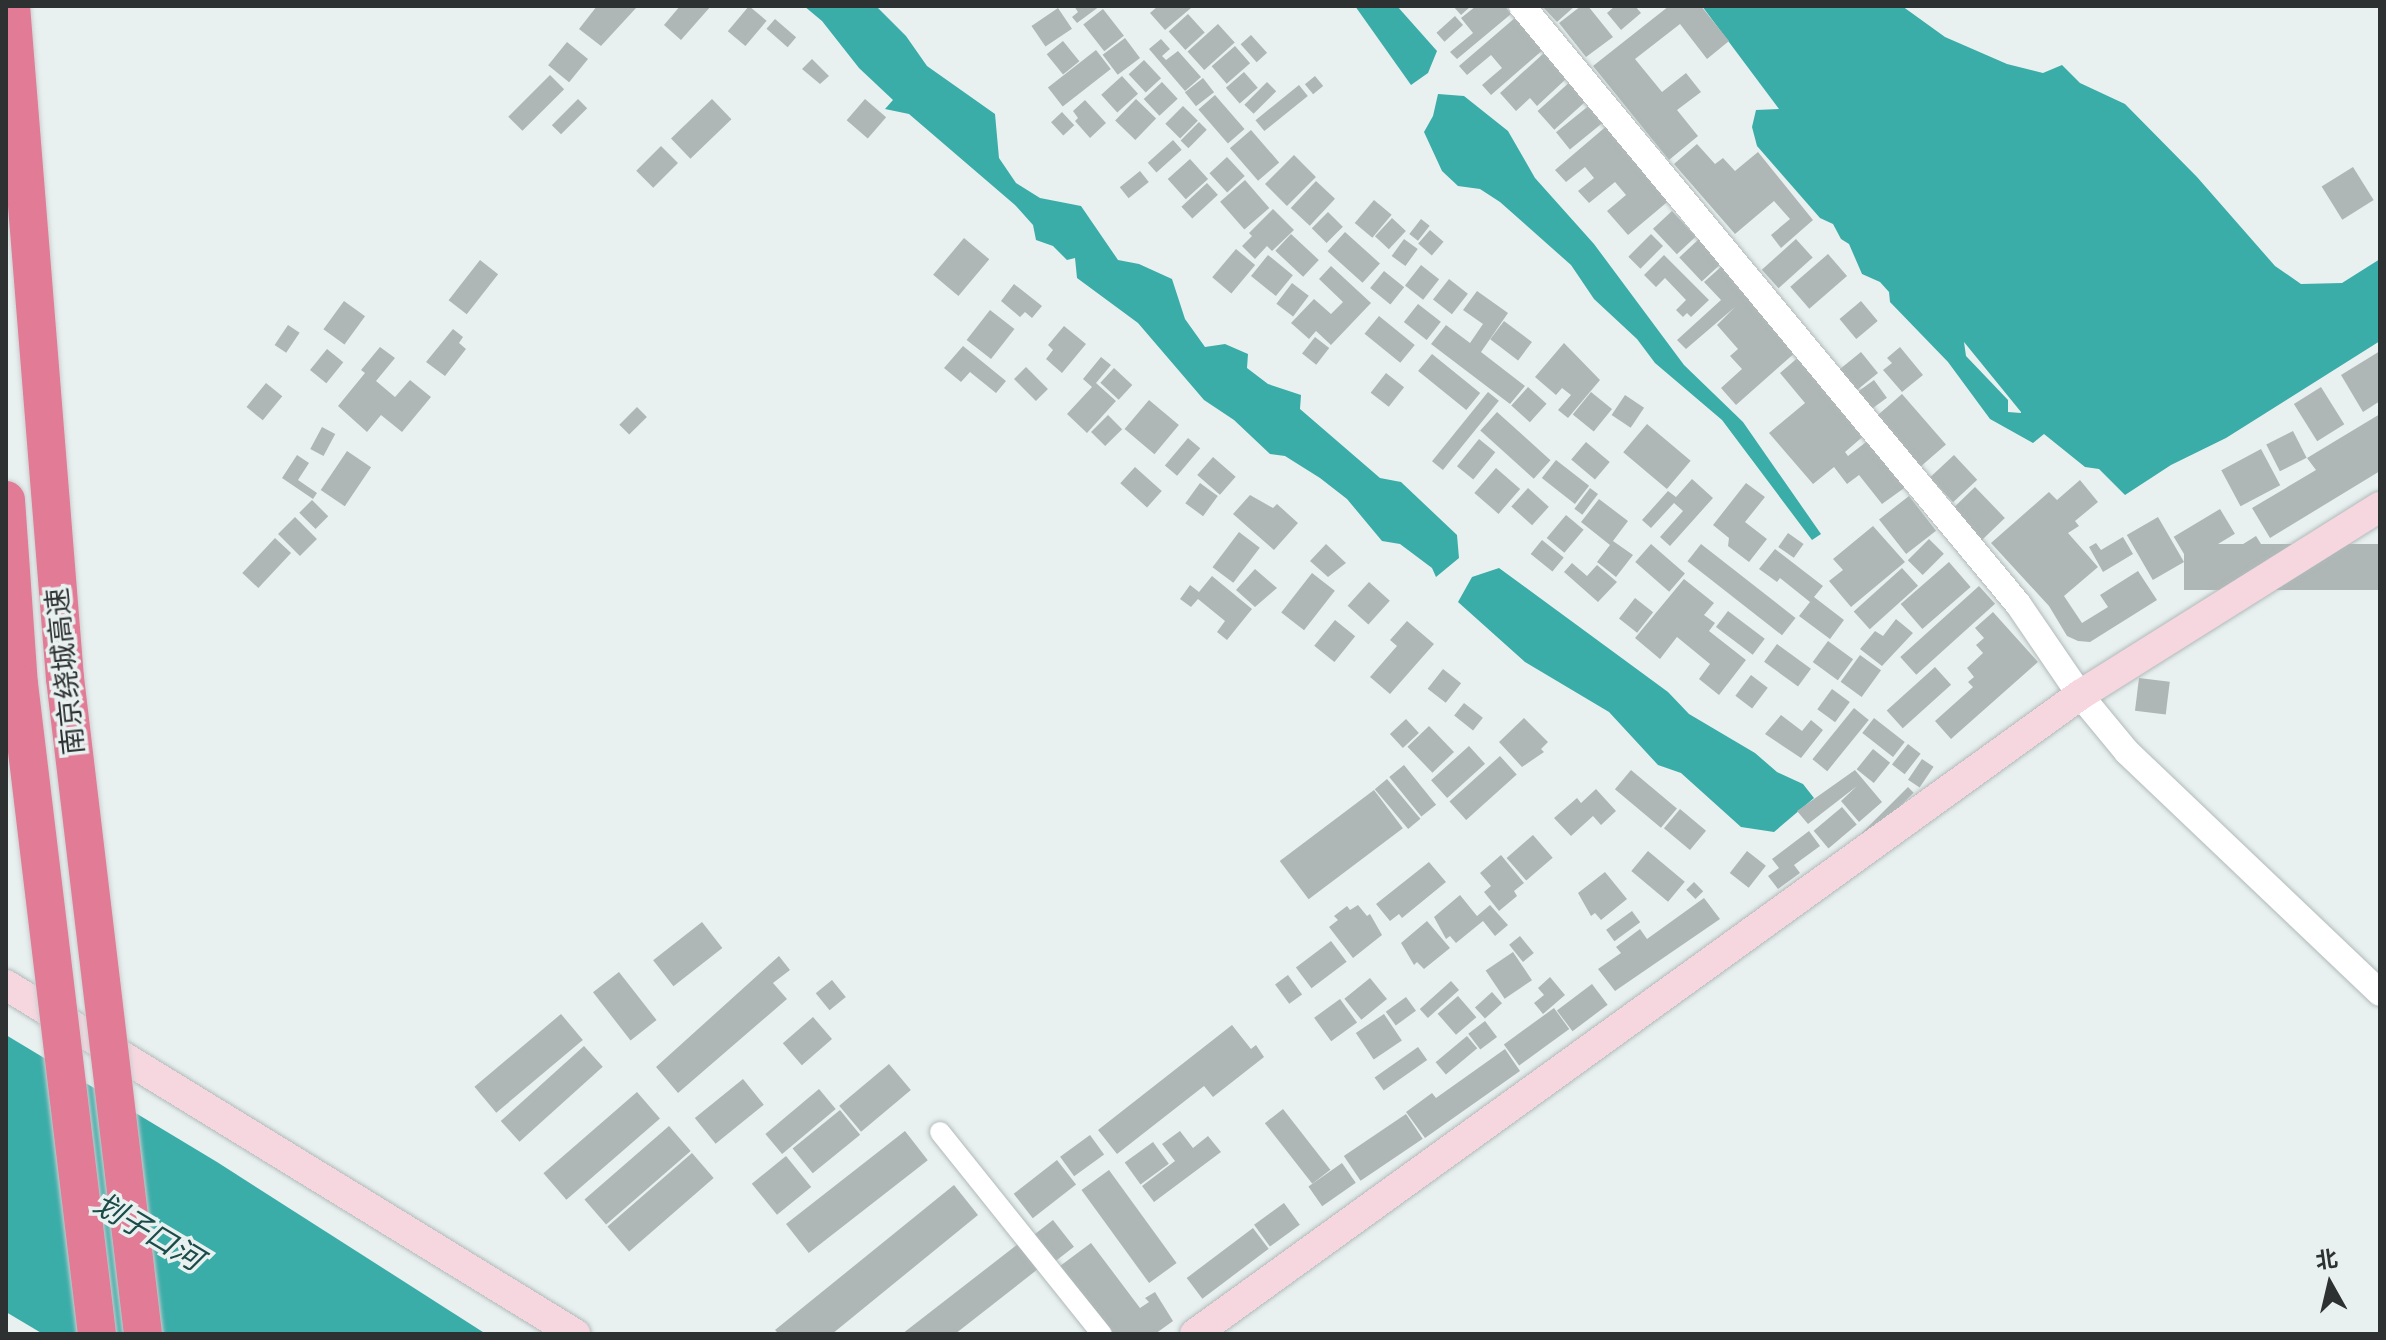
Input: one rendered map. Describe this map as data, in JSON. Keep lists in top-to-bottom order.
{
  "streets": {
    "highway": ["南京绕城高速"]
  },
  "water": ["划子口河"],
  "north": "top"
}
